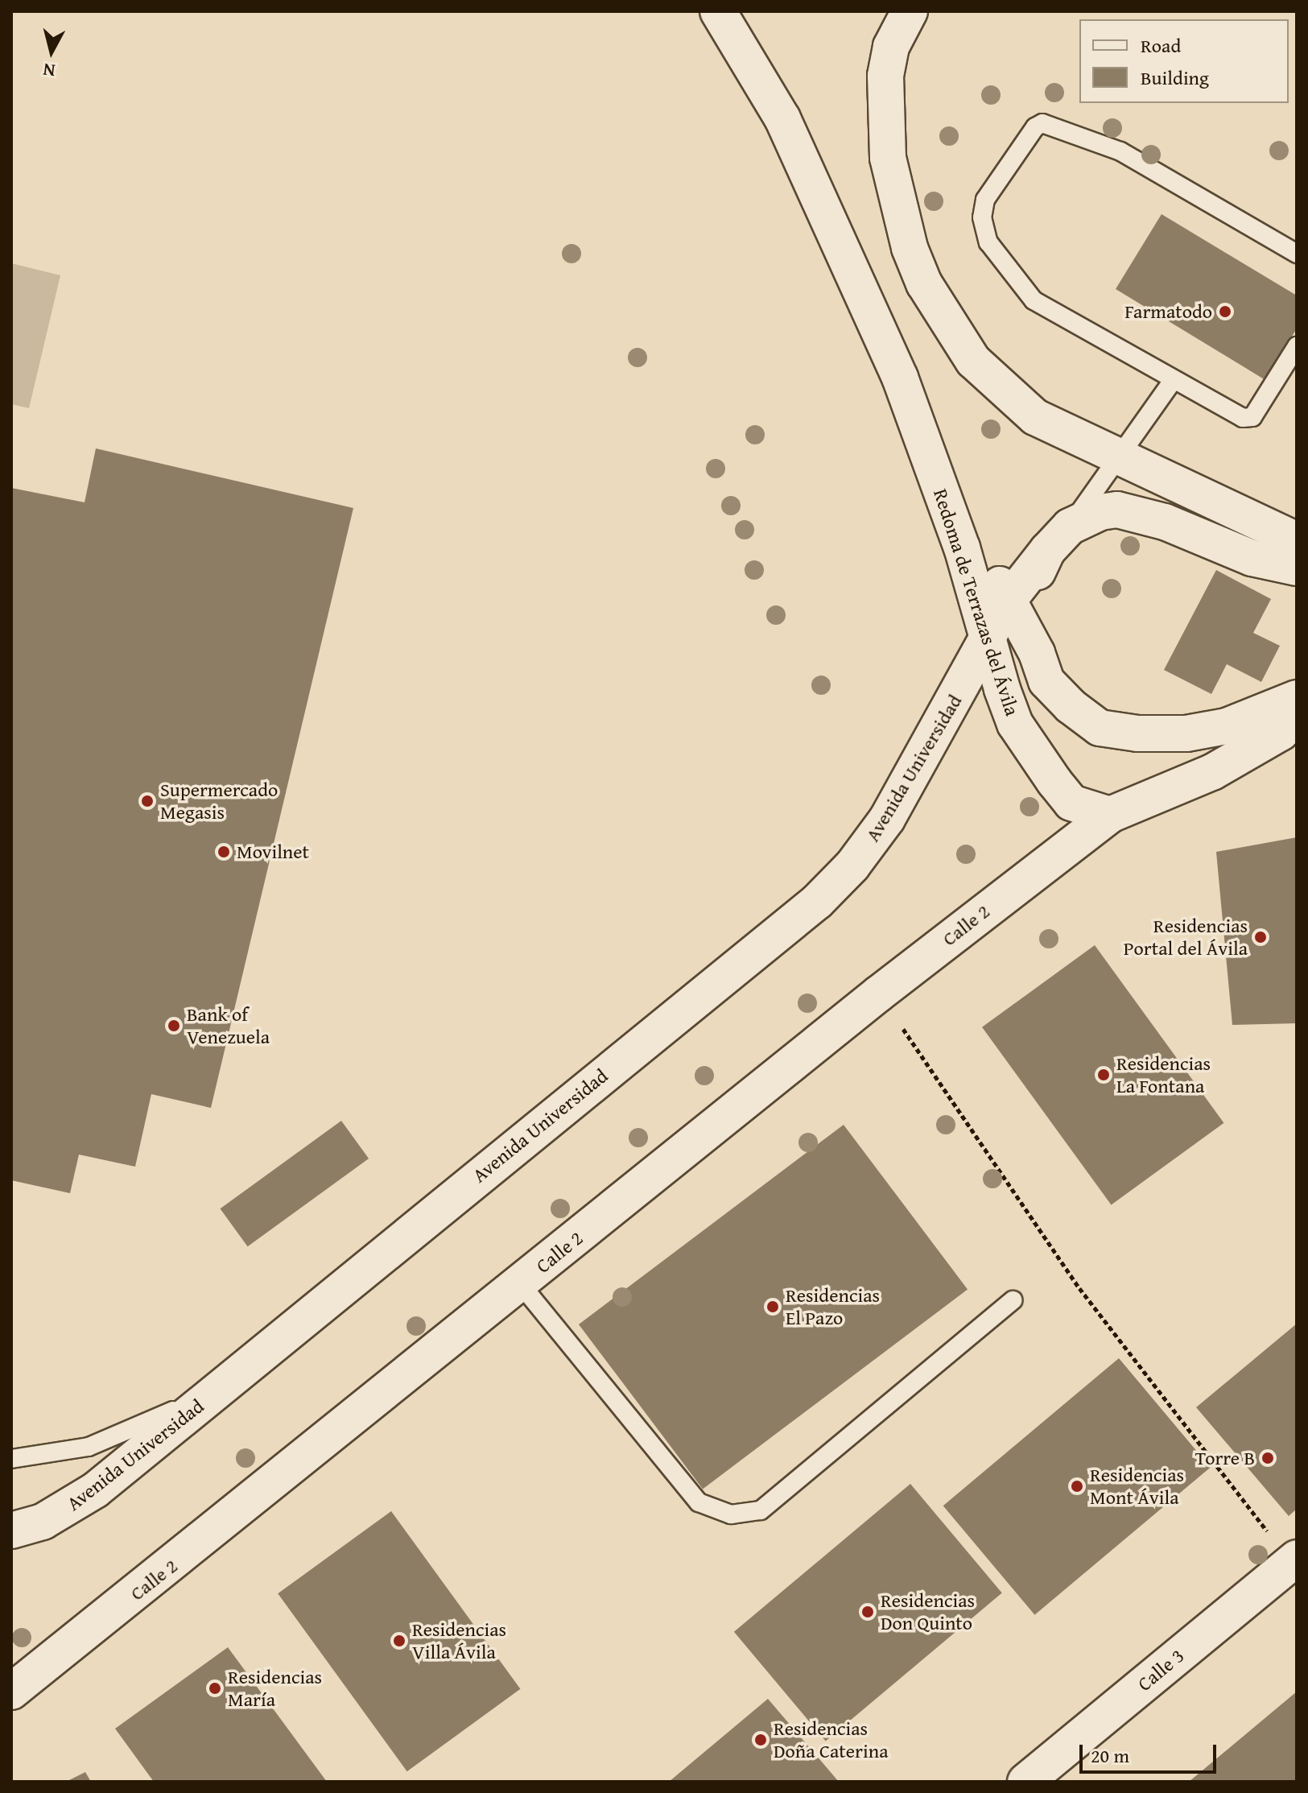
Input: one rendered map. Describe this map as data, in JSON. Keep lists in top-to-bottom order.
{
  "streets": {
    "street": [
      "Redoma de Terrazas del Ávila",
      "Avenida Universidad",
      "Calle 2",
      "Calle 3"
    ]
  },
  "crossings": [
    ["Redoma de Terrazas del Ávila", "Avenida Universidad"],
    ["Redoma de Terrazas del Ávila", "Calle 2"]
  ],
  "places": [
    "Farmatodo",
    "Supermercado Megasis",
    "Movilnet",
    "Residencias Portal del Ávila",
    "Bank of Venezuela",
    "Residencias La Fontana",
    "Residencias El Pazo",
    "Torre B",
    "Residencias Mont Ávila",
    "Residencias Don Quinto",
    "Residencias Villa Ávila",
    "Residencias María",
    "Residencias Doña Caterina"
  ],
  "legend": ["Road", "Building"],
  "scale_bar": "20 m",
  "north": "bottom"
}
